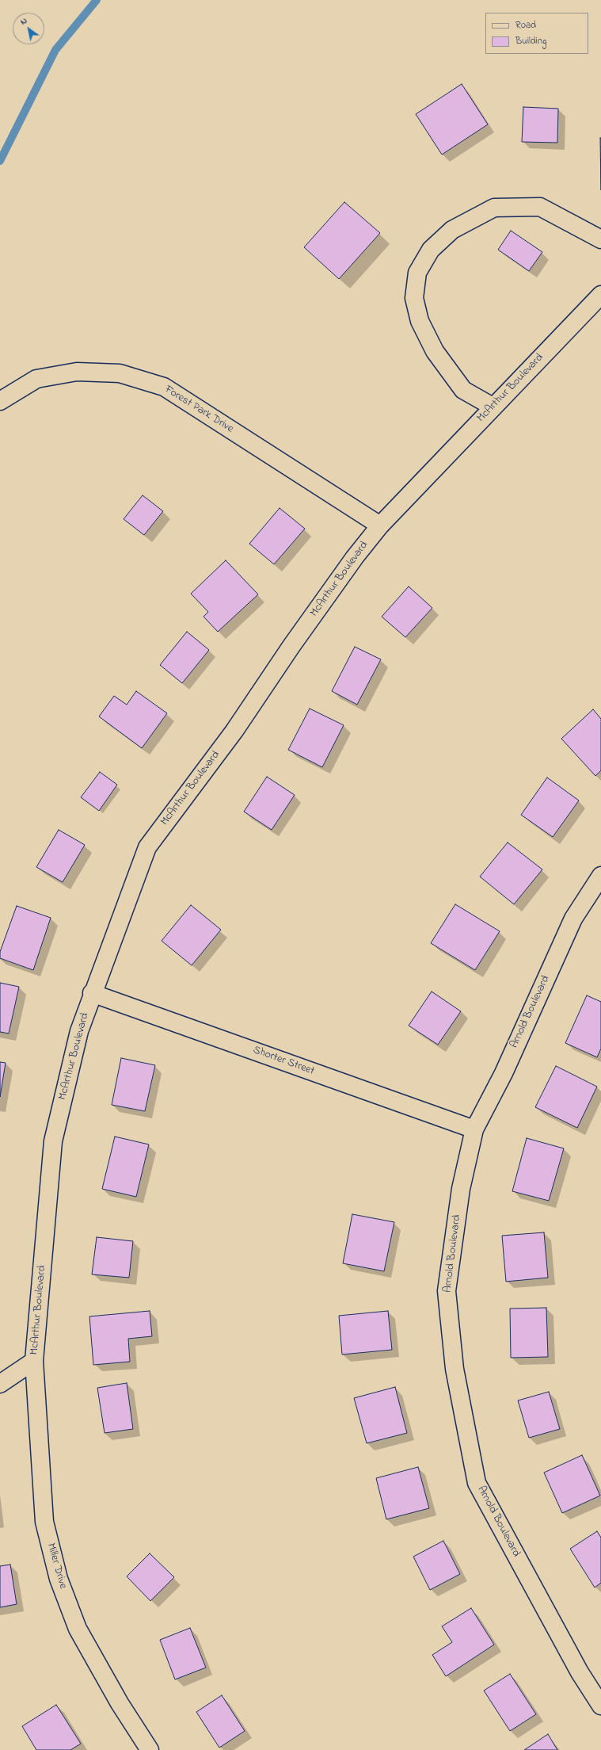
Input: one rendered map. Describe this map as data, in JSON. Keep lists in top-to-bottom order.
{
  "streets": {
    "street": [
      "McArthur Boulevard",
      "Forest Park Drive",
      "Arnold Boulevard",
      "Shorter Street",
      "Miller Drive"
    ]
  },
  "crossings": [
    ["McArthur Boulevard", "Forest Park Drive"],
    ["McArthur Boulevard", "Shorter Street"],
    ["McArthur Boulevard", "Miller Drive"],
    ["Arnold Boulevard", "Shorter Street"]
  ],
  "legend": ["Road", "Building"],
  "north": "top left"
}
